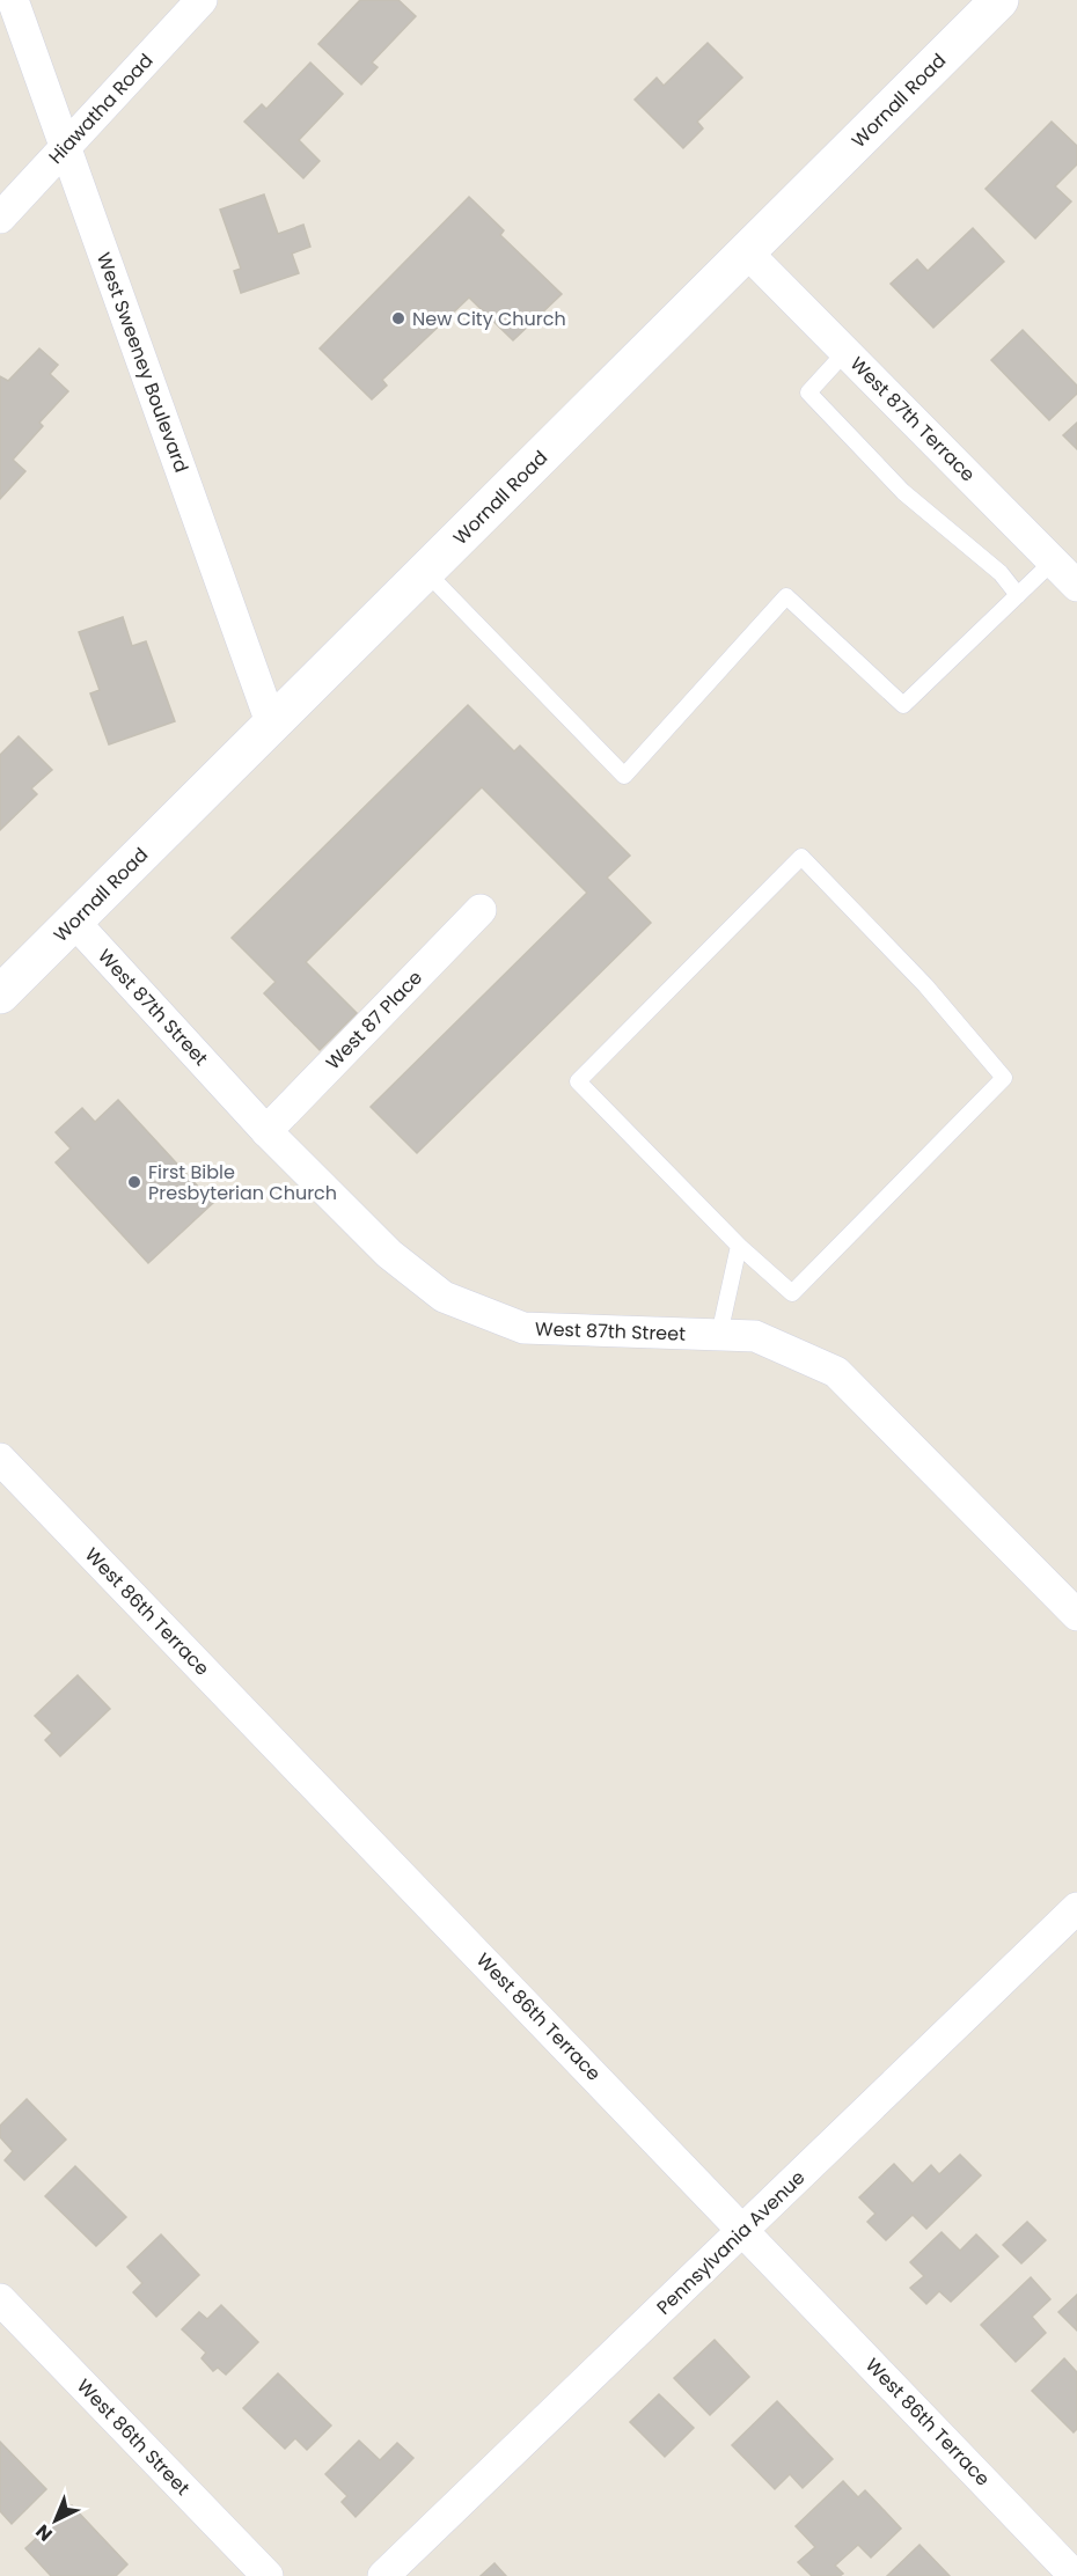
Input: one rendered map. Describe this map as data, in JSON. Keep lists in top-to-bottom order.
{
  "streets": {
    "main road": ["Wornall Road"],
    "street": [
      "Hiawatha Road",
      "West Sweeney Boulevard",
      "West 87th Terrace",
      "West 87th Street",
      "West 87 Place",
      "West 86th Terrace",
      "Pennsylvania Avenue",
      "West 86th Street"
    ]
  },
  "crossings": [
    ["Wornall Road", "West Sweeney Boulevard"],
    ["Wornall Road", "West 87th Terrace"],
    ["Wornall Road", "West 87th Street"],
    ["Hiawatha Road", "West Sweeney Boulevard"],
    ["West 87th Street", "West 87 Place"],
    ["West 86th Terrace", "Pennsylvania Avenue"]
  ],
  "places": ["New City Church", "First Bible Presbyterian Church"],
  "north": "bottom left"
}
